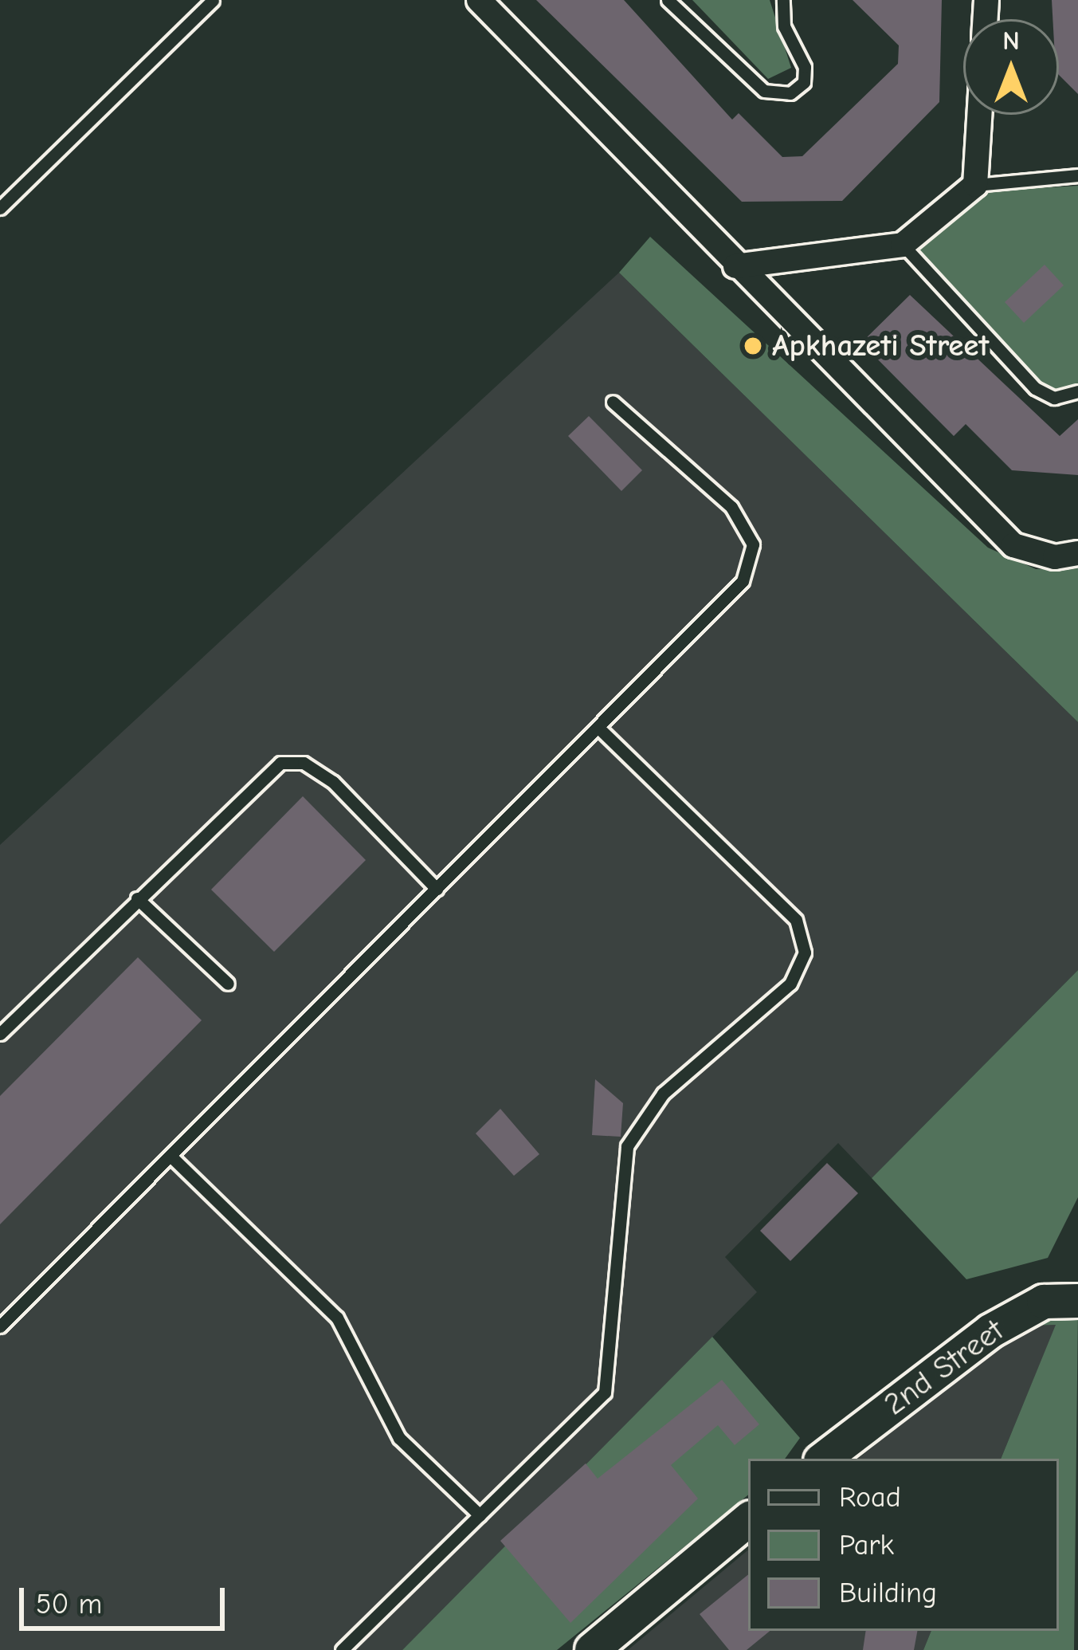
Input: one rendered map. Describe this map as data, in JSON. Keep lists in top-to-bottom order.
{
  "streets": {
    "street": ["2nd Street"]
  },
  "places": ["Apkhazeti Street"],
  "legend": ["Road", "Park", "Building"],
  "scale_bar": "50 m",
  "north": "top"
}
